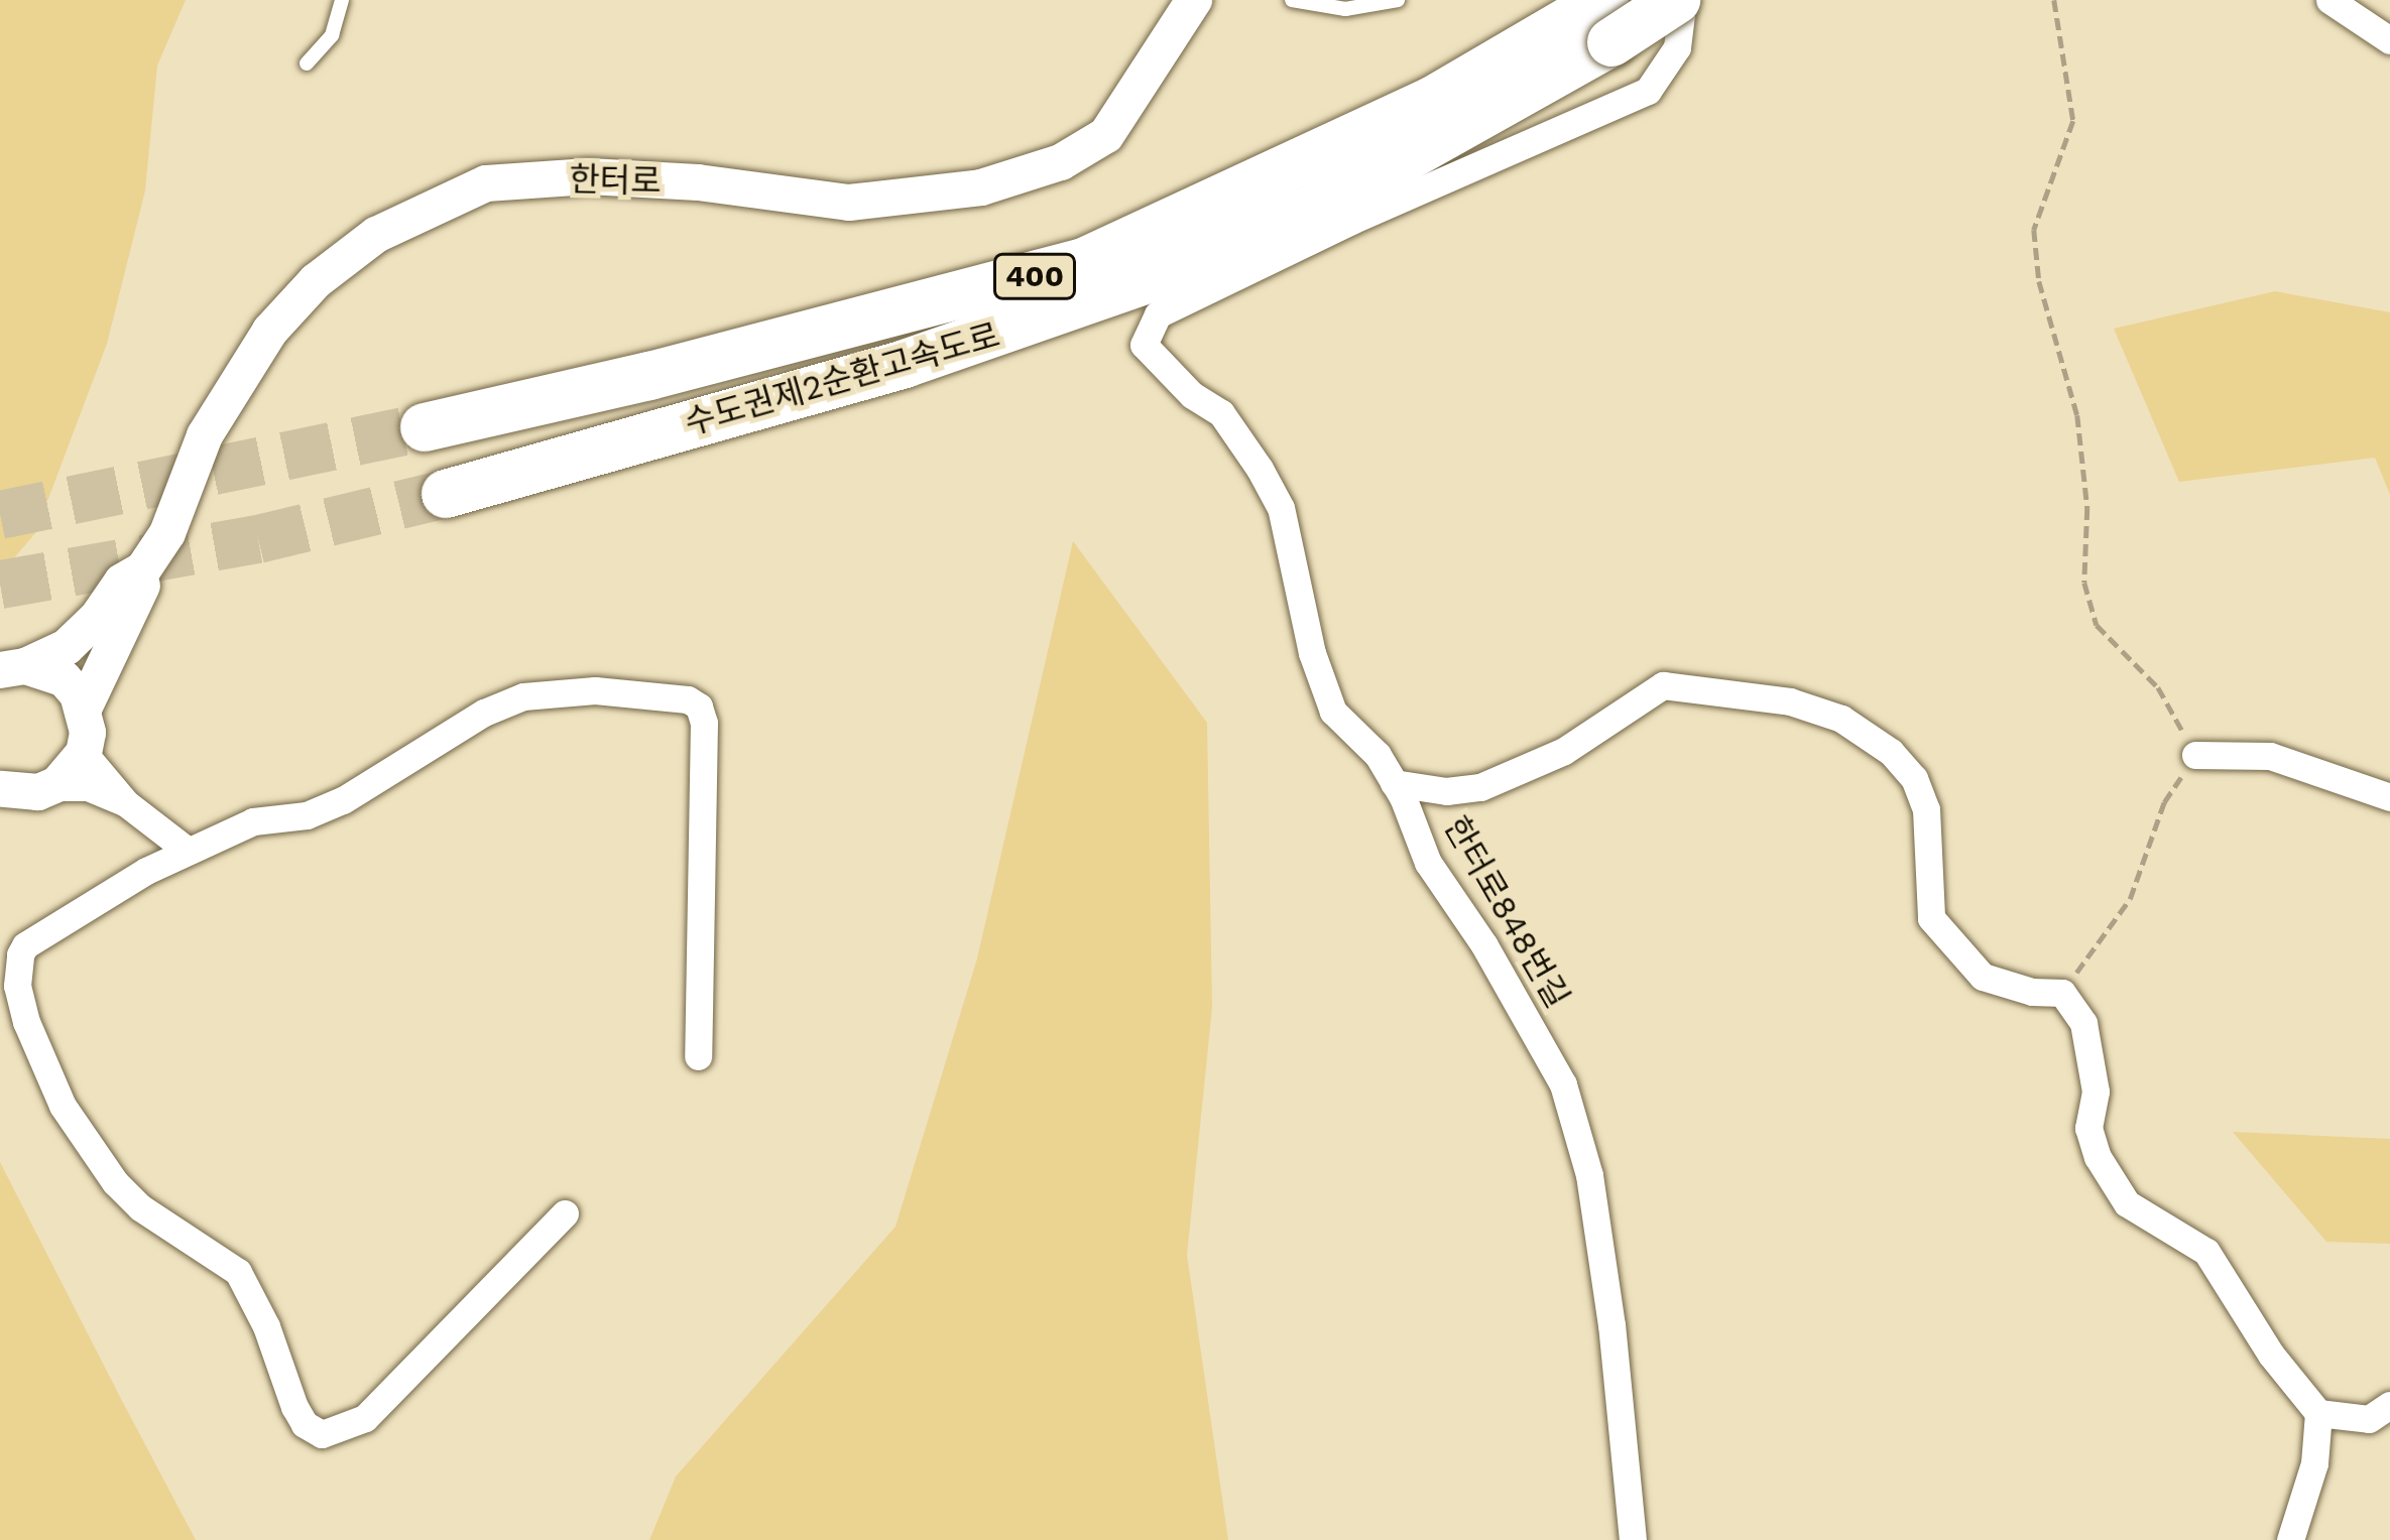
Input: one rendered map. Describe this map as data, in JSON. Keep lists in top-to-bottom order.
{
  "streets": {
    "highway": ["400", "수도권제2순환고속도로"],
    "main road": ["한터로"],
    "street": ["한터로848번길"]
  },
  "crossings": [
    ["수도권제2순환고속도로", "한터로848번길"]
  ]
}
